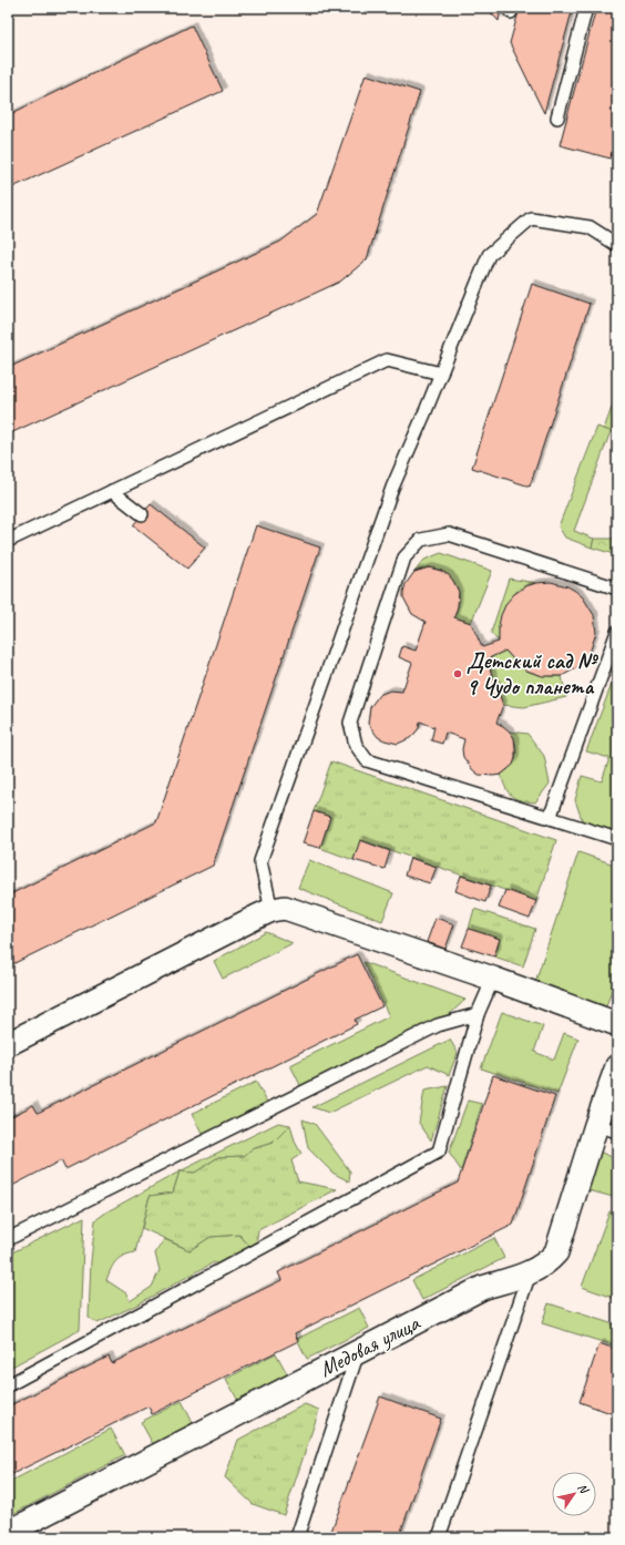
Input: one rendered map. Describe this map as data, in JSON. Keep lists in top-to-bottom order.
{
  "streets": {
    "street": ["Медовая улица"]
  },
  "places": ["Детский сад № 9 Чудо планета"],
  "north": "top right"
}
